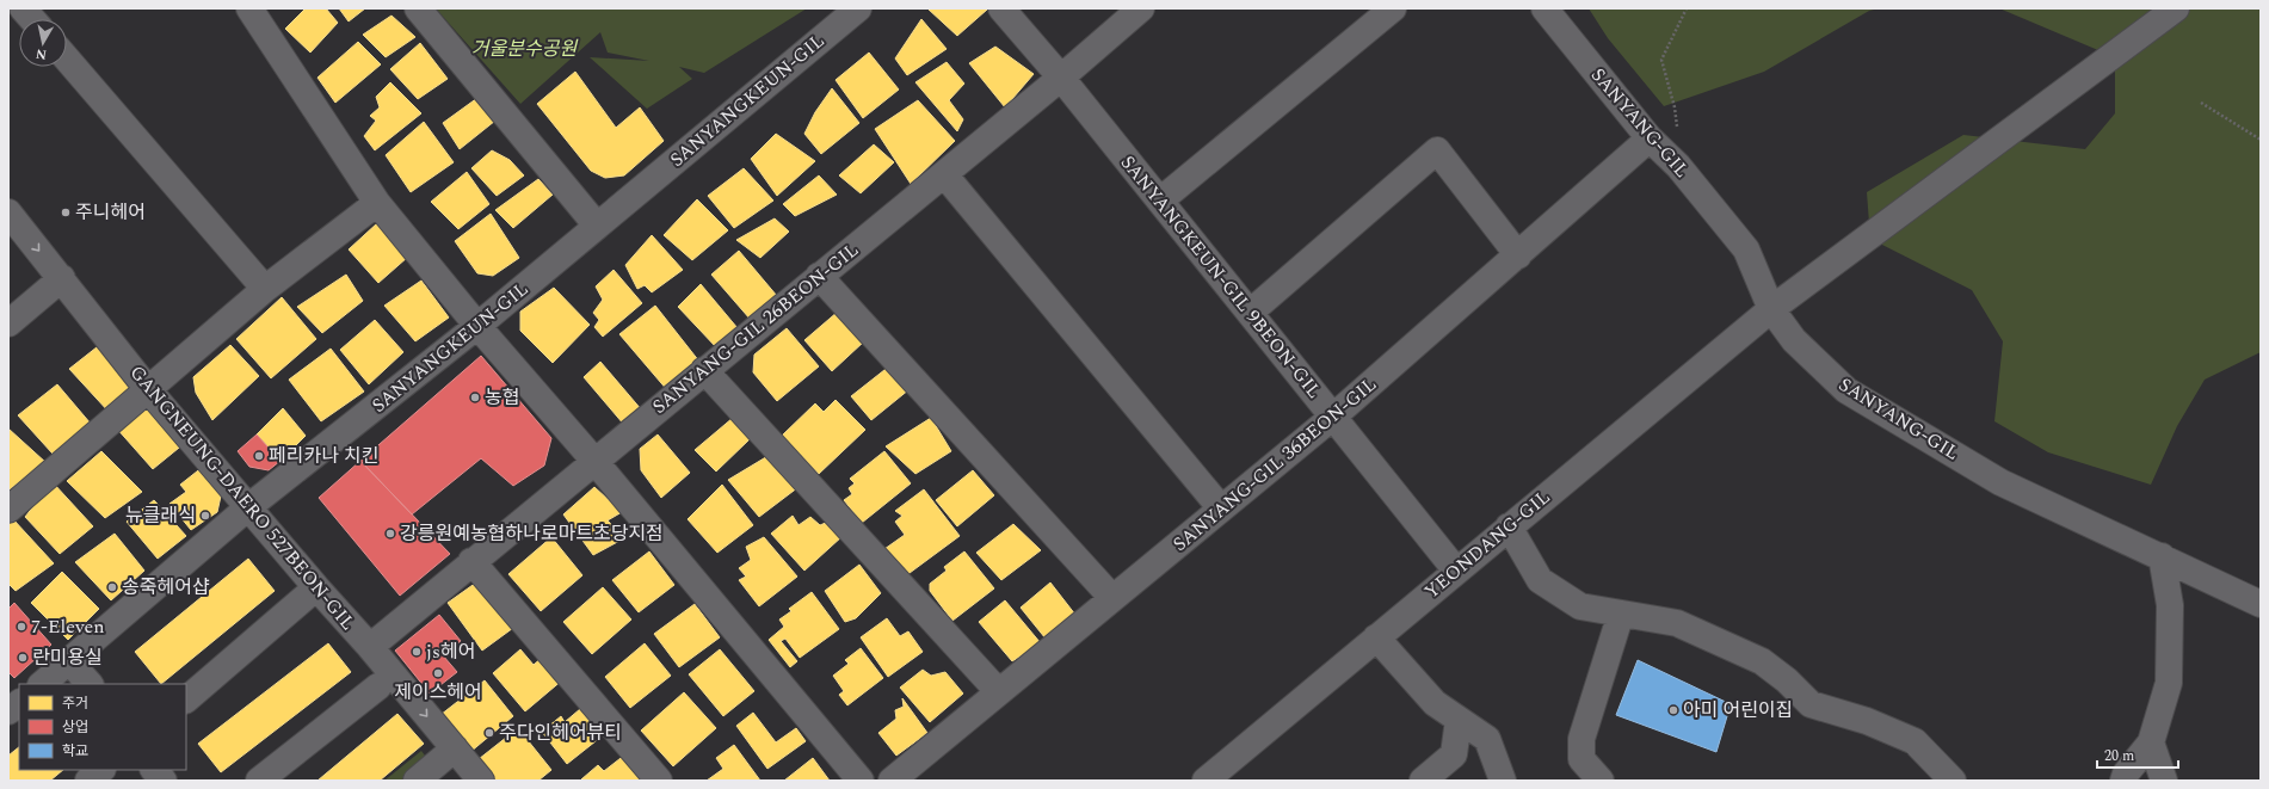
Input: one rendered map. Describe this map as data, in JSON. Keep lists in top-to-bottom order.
{
  "streets": {
    "street": [
      "SANYANGKEUN-GIL",
      "SANYANG-GIL",
      "SANYANGKEUN-GIL 9BEON-GIL",
      "SANYANG-GIL 26BEON-GIL",
      "SANYANG-GIL 36BEON-GIL",
      "GANGNEUNG-DAERO 527BEON-GIL",
      "YEONDANG-GIL"
    ]
  },
  "crossings": [
    ["SANYANGKEUN-GIL", "GANGNEUNG-DAERO 527BEON-GIL"],
    ["SANYANG-GIL", "SANYANG-GIL 36BEON-GIL"],
    ["SANYANG-GIL", "YEONDANG-GIL"],
    ["SANYANGKEUN-GIL 9BEON-GIL", "SANYANG-GIL 26BEON-GIL"],
    ["SANYANGKEUN-GIL 9BEON-GIL", "SANYANG-GIL 36BEON-GIL"],
    ["SANYANGKEUN-GIL 9BEON-GIL", "YEONDANG-GIL"],
    ["SANYANG-GIL 26BEON-GIL", "GANGNEUNG-DAERO 527BEON-GIL"]
  ],
  "parks": ["거울분수공원"],
  "places": [
    "주니헤어",
    "농협",
    "페리카나 치킨",
    "뉴클래식",
    "강릉원예농협하나로마트초당지점",
    "송죽헤어샵",
    "7-Eleven",
    "js헤어",
    "란미용실",
    "제이스헤어",
    "아미 어린이집",
    "주다인헤어뷰티"
  ],
  "legend": ["주거", "상업", "학교"],
  "scale_bar": "20 m",
  "north": "bottom"
}
